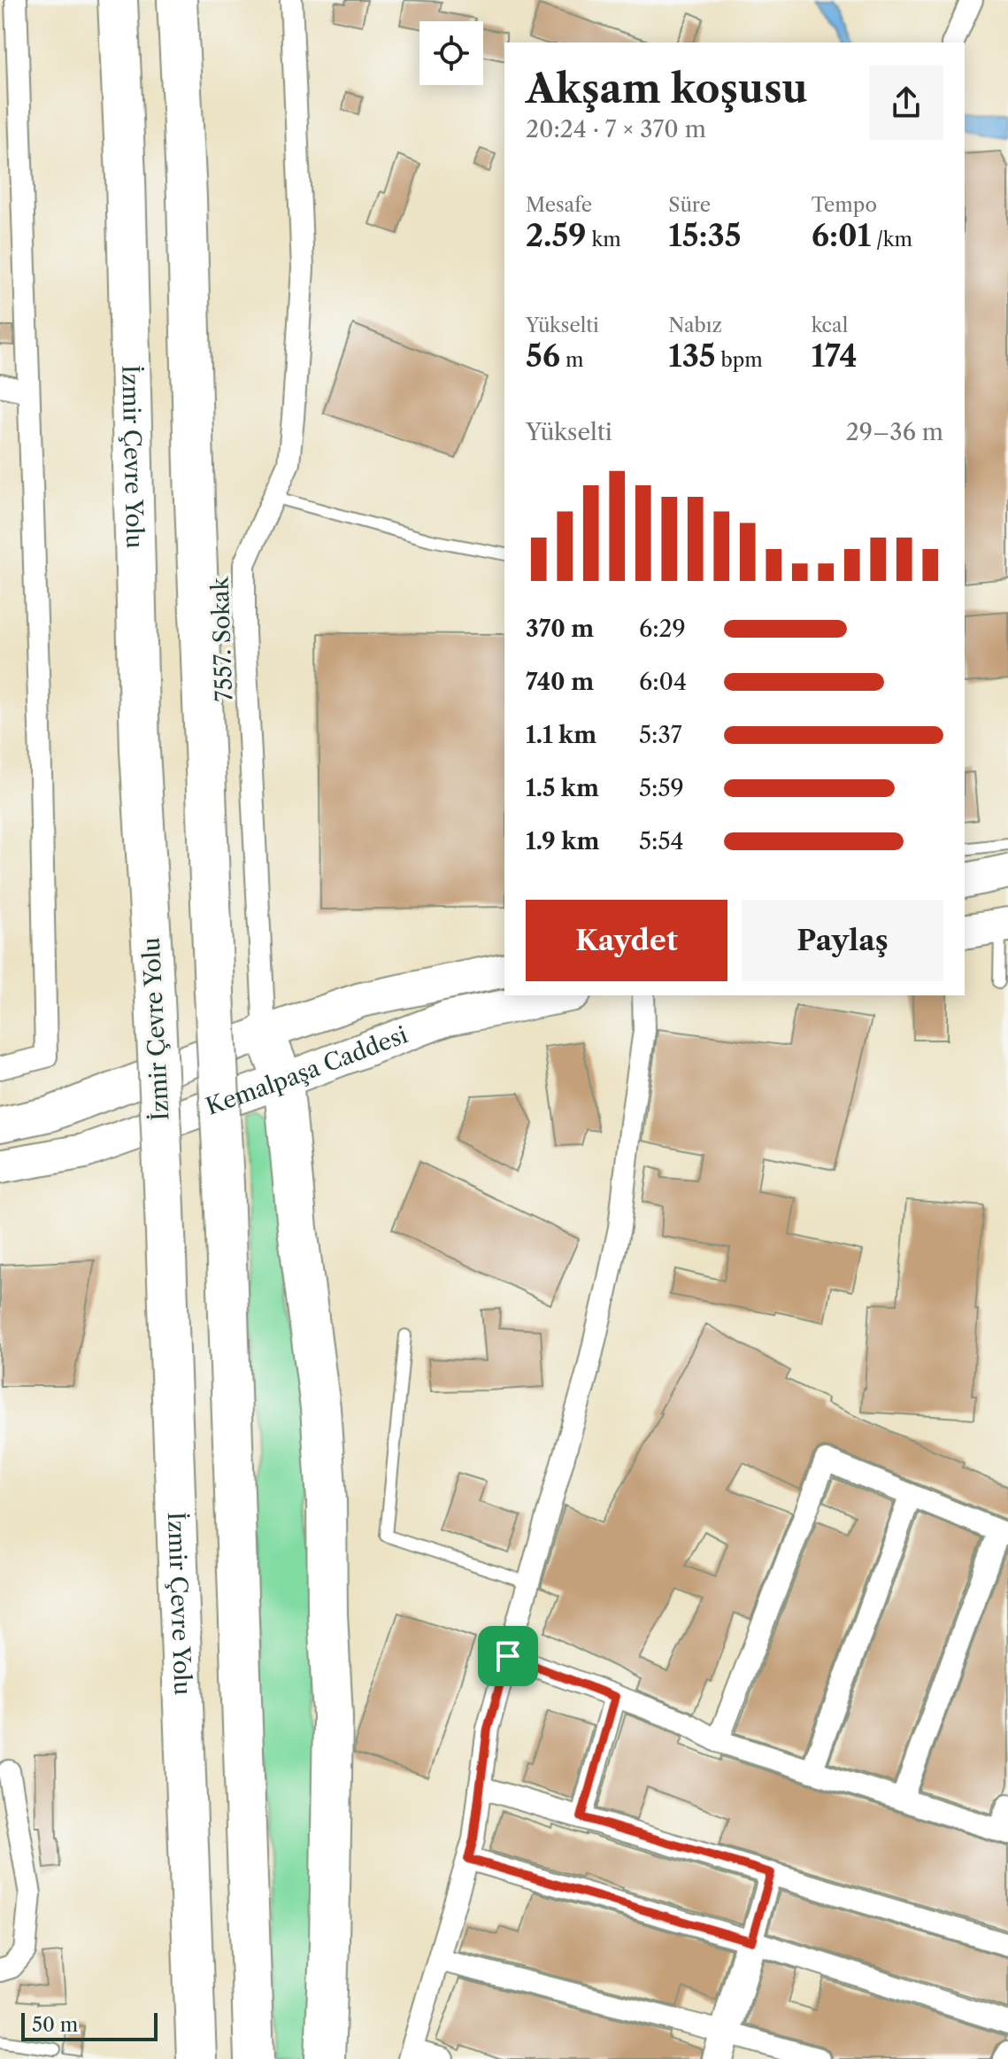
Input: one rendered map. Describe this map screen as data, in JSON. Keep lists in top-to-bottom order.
{
  "streets": {
    "highway": ["İzmir Çevre Yolu"],
    "main road": ["Kemalpaşa Caddesi"],
    "street": ["7557. Sokak"]
  },
  "crossings": [
    ["7557. Sokak", "Kemalpaşa Caddesi"]
  ],
  "scale_bar": "50 m",
  "page": {
    "heading": ["Akşam koşusu", "20:24 · 7 × 370 m"],
    "stats": [
      ["Mesafe", "2.59 km"],
      ["Süre", "15:35"],
      ["Tempo", "6:01 /km"],
      ["Yükselti", "56 m"],
      ["Nabız", "135 bpm"],
      ["kcal", "174"]
    ],
    "chart": ["Yükselti", "29–36 m"],
    "list": [
      {
        "name": "370 m",
        "note": "6:29"
      },
      {
        "name": "740 m",
        "note": "6:04"
      },
      {
        "name": "1.1 km",
        "note": "5:37"
      },
      {
        "name": "1.5 km",
        "note": "5:59"
      },
      {
        "name": "1.9 km",
        "note": "5:54"
      }
    ],
    "buttons": ["Kaydet", "Paylaş"],
    "scale": "50 m"
  }
}
